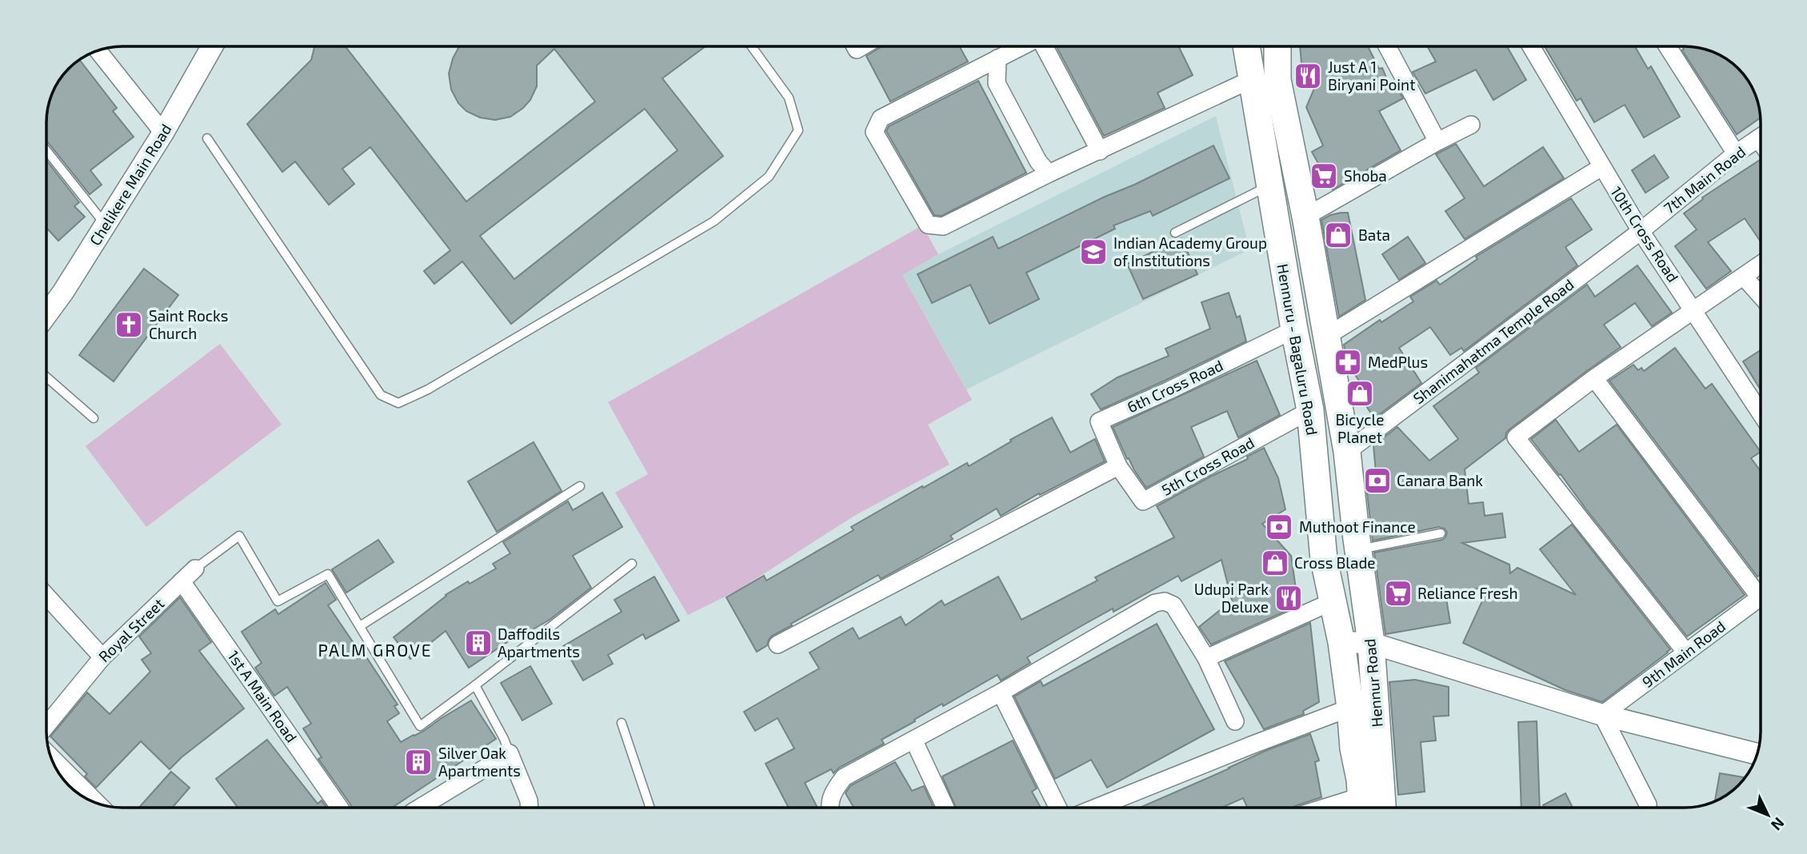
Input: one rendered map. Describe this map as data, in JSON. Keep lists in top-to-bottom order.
{
  "streets": {
    "main road": ["Hennuru - Bagaluru Road", "Hennur Road"],
    "street": [
      "7th Main Road",
      "Chelikere Main Road",
      "10th Cross Road",
      "Shanimahatma Temple Road",
      "6th Cross Road",
      "5th Cross Road",
      "Royal Street",
      "9th Main Road",
      "1st A Main Road"
    ]
  },
  "crossings": [
    ["7th Main Road", "10th Cross Road"],
    ["7th Main Road", "Shanimahatma Temple Road"],
    ["10th Cross Road", "Shanimahatma Temple Road"],
    ["Shanimahatma Temple Road", "Hennuru - Bagaluru Road"],
    ["Hennuru - Bagaluru Road", "6th Cross Road"],
    ["Hennuru - Bagaluru Road", "5th Cross Road"],
    ["Hennuru - Bagaluru Road", "Hennur Road"],
    ["6th Cross Road", "5th Cross Road"],
    ["Royal Street", "1st A Main Road"]
  ],
  "districts": ["PALM GROVE"],
  "places": {
    "restaurant": ["Just A 1 Biryani Point", "Udupi Park Deluxe"],
    "supermarket": ["Shoba", "Reliance Fresh"],
    "shop": ["Bata", "Bicycle Planet", "Cross Blade"],
    "school or university": ["Indian Academy Group of Institutions"],
    "church": ["Saint Rocks Church"],
    "pharmacy": ["MedPlus"],
    "bank": ["Canara Bank", "Muthoot Finance"],
    "building": ["Daffodils Apartments", "Silver Oak Apartments"]
  },
  "north": "bottom right"
}
